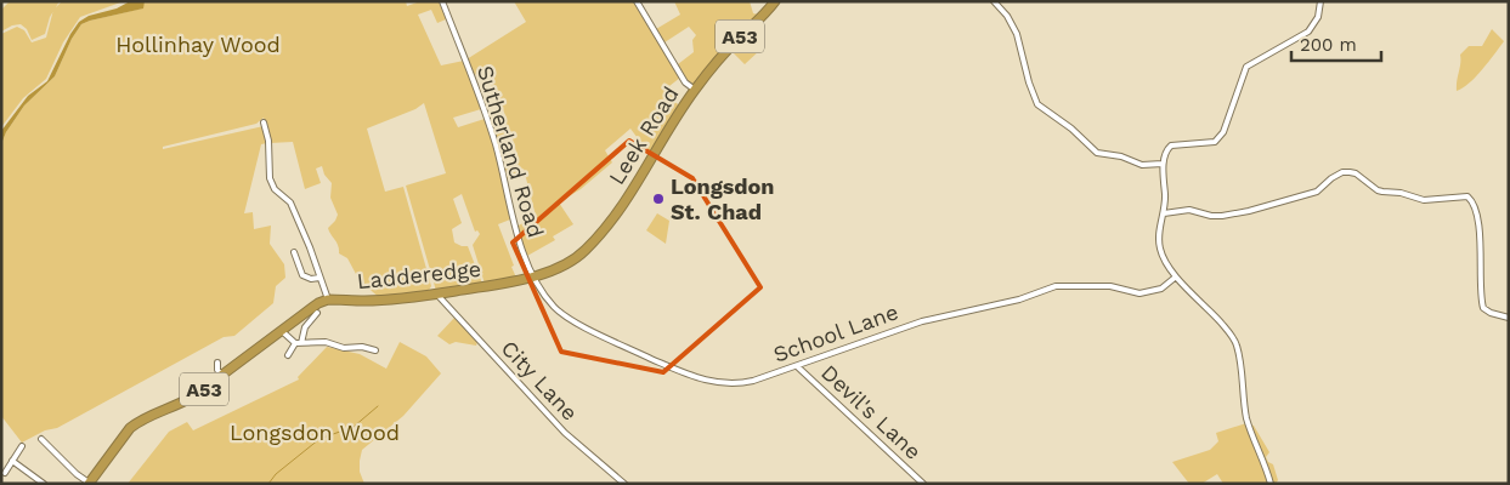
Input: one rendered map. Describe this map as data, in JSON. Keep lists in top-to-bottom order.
{
  "streets": {
    "highway": ["A53", "Leek Road", "Ladderedge"],
    "street": [
      "Sutherland Road",
      "School Lane",
      "City Lane",
      "Devil's Lane"
    ]
  },
  "crossings": [
    ["Leek Road", "Sutherland Road"],
    ["Leek Road", "Ladderedge"],
    ["Leek Road", "School Lane"],
    ["Sutherland Road", "Ladderedge"],
    ["Sutherland Road", "School Lane"],
    ["Ladderedge", "School Lane"],
    ["Ladderedge", "City Lane"],
    ["School Lane", "Devil's Lane"]
  ],
  "parks": ["Hollinhay Wood", "Longsdon Wood"],
  "places": ["Longsdon St. Chad"],
  "scale_bar": "200 m"
}
